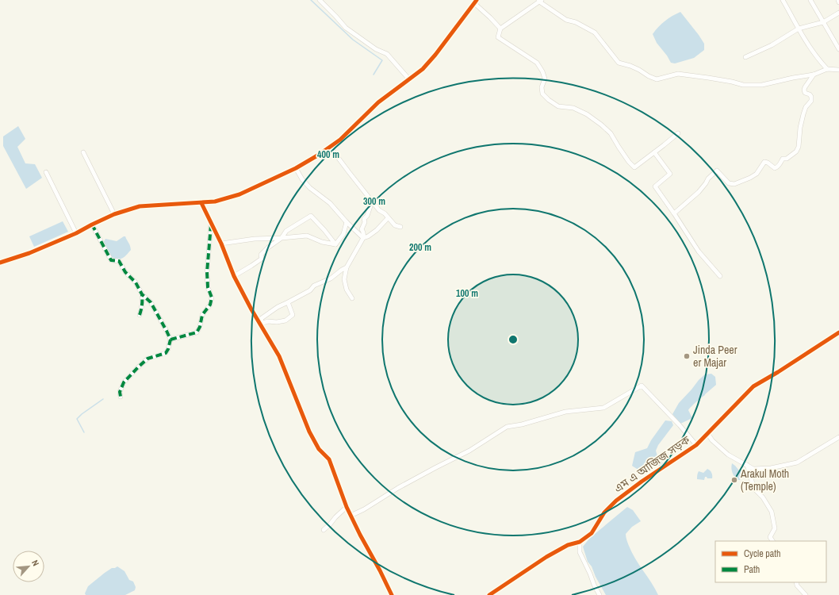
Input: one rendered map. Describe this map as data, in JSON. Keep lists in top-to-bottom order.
{
  "streets": {
    "street": ["এম এ আজিজ সড়ক"]
  },
  "places": ["Jinda Peer er Majar", "Arakul Moth (Temple)"],
  "legend": ["Cycle path", "Path"],
  "north": "top right",
  "rings": [
    "400 m",
    "300 m",
    "200 m",
    "100 m"
  ]
}
